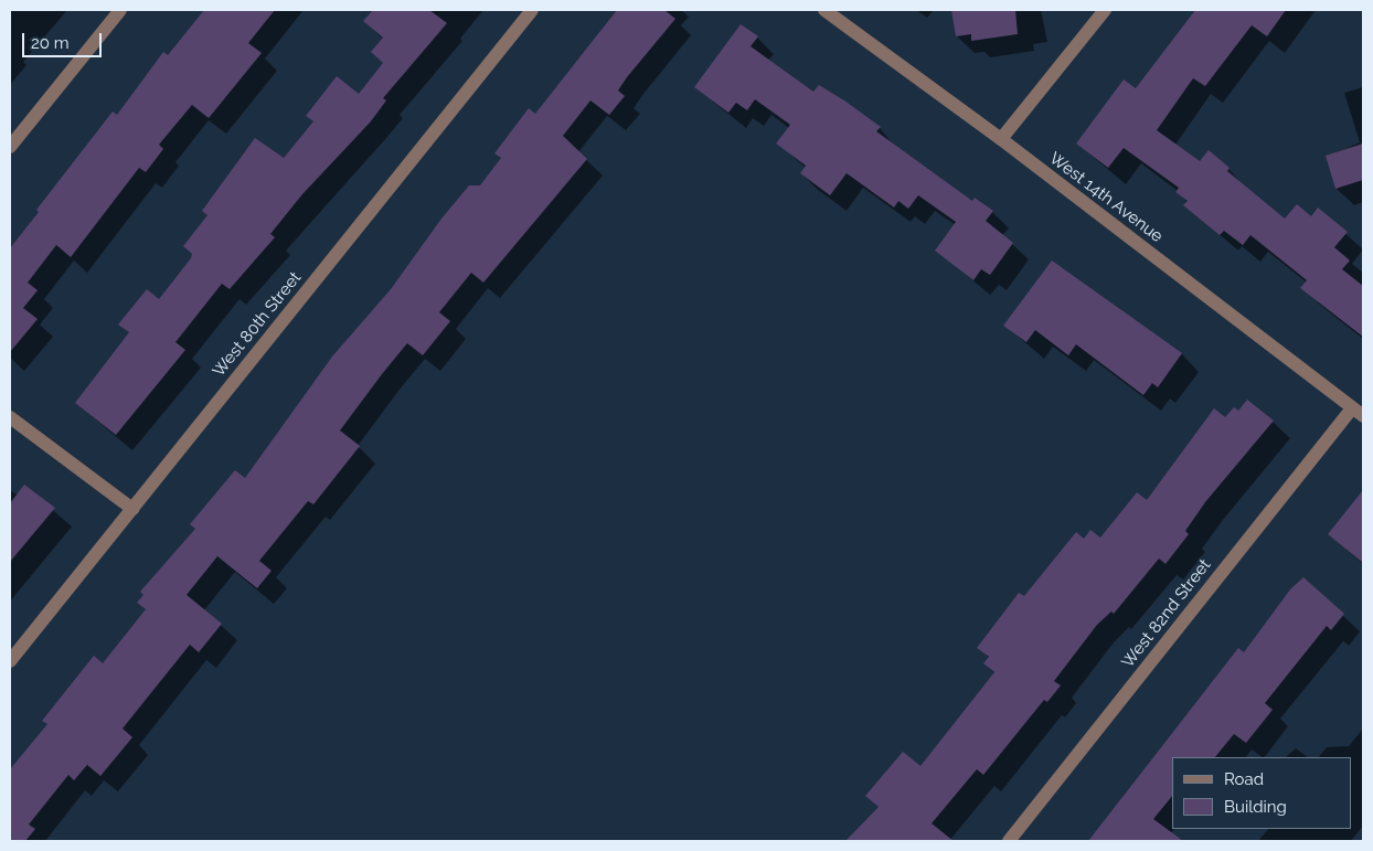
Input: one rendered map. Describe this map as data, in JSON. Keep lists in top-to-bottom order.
{
  "streets": {
    "street": ["West 14th Avenue", "West 80th Street", "West 82nd Street"]
  },
  "crossings": [
    ["West 14th Avenue", "West 82nd Street"]
  ],
  "legend": ["Road", "Building"],
  "scale_bar": "20 m"
}
